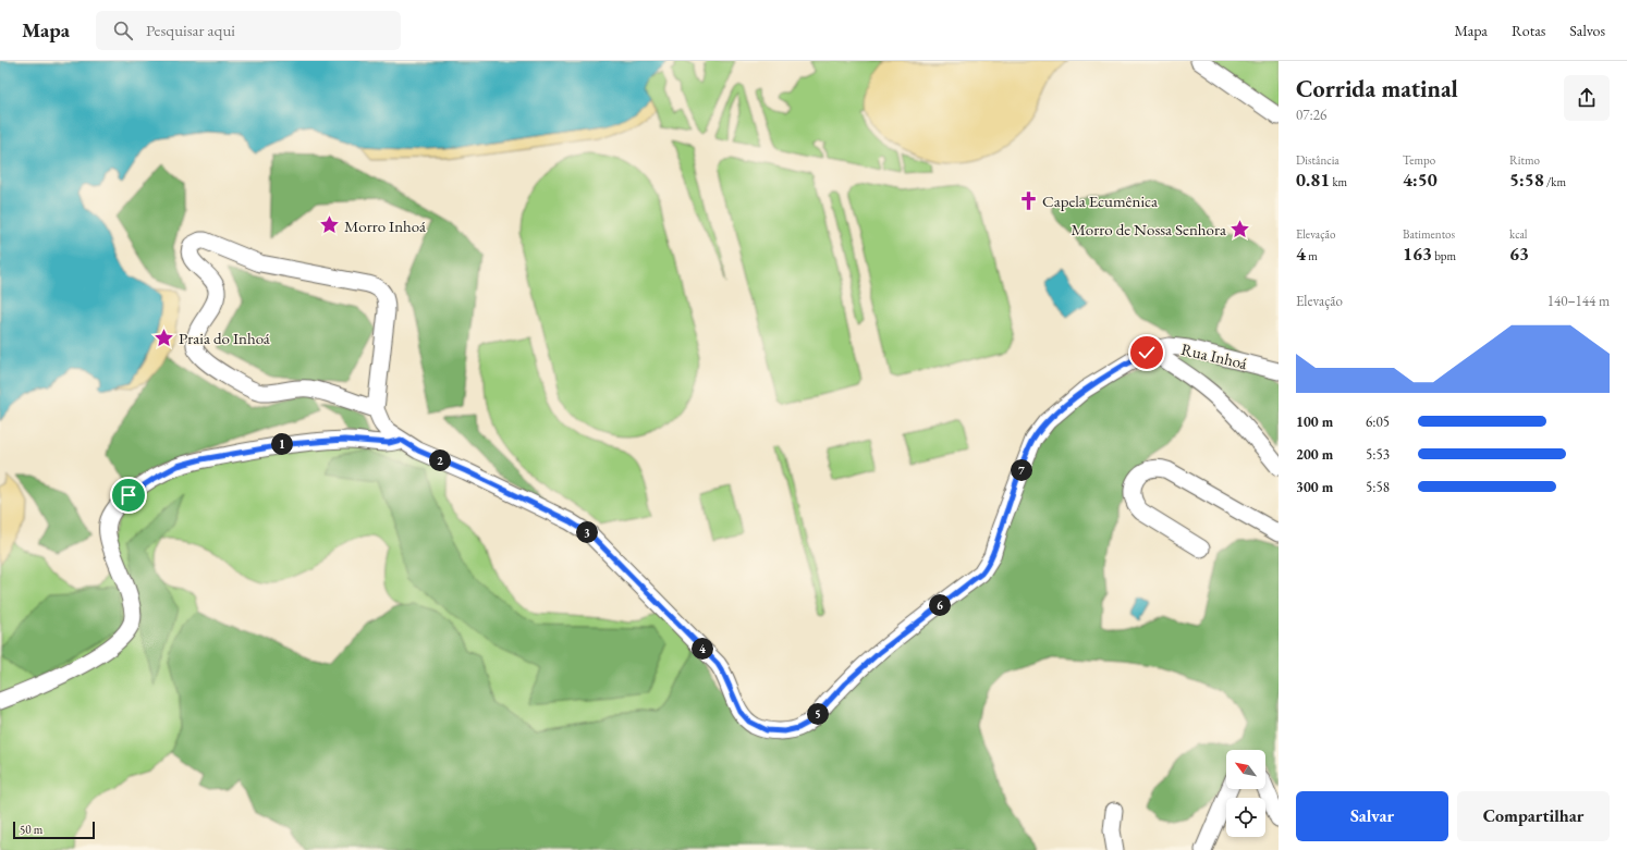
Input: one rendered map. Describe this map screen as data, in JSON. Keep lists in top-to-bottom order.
{
  "streets": {
    "street": ["Rua Inhoá"]
  },
  "places": {
    "church": ["Capela Ecumênica"],
    "place": ["Morro Inhoá", "Morro de Nossa Senhora", "Praia do Inhoá"]
  },
  "scale_bar": "50 m",
  "north": "top left",
  "page": {
    "header": "Mapa",
    "search": "Pesquisar aqui",
    "nav": ["Mapa", "Rotas", "Salvos"],
    "heading": ["Corrida matinal", "07:26"],
    "stats": [
      ["Distância", "0.81 km"],
      ["Tempo", "4:50"],
      ["Ritmo", "5:58 /km"],
      ["Elevação", "4 m"],
      ["Batimentos", "163 bpm"],
      ["kcal", "63"]
    ],
    "chart": ["Elevação", "140–144 m"],
    "list": [
      {
        "name": "100 m",
        "note": "6:05"
      },
      {
        "name": "200 m",
        "note": "5:53"
      },
      {
        "name": "300 m",
        "note": "5:58"
      }
    ],
    "pins": [
      "1",
      "2",
      "7",
      "3",
      "6",
      "4",
      "5"
    ],
    "buttons": ["Salvar", "Compartilhar"],
    "scale": "50 m"
  }
}
